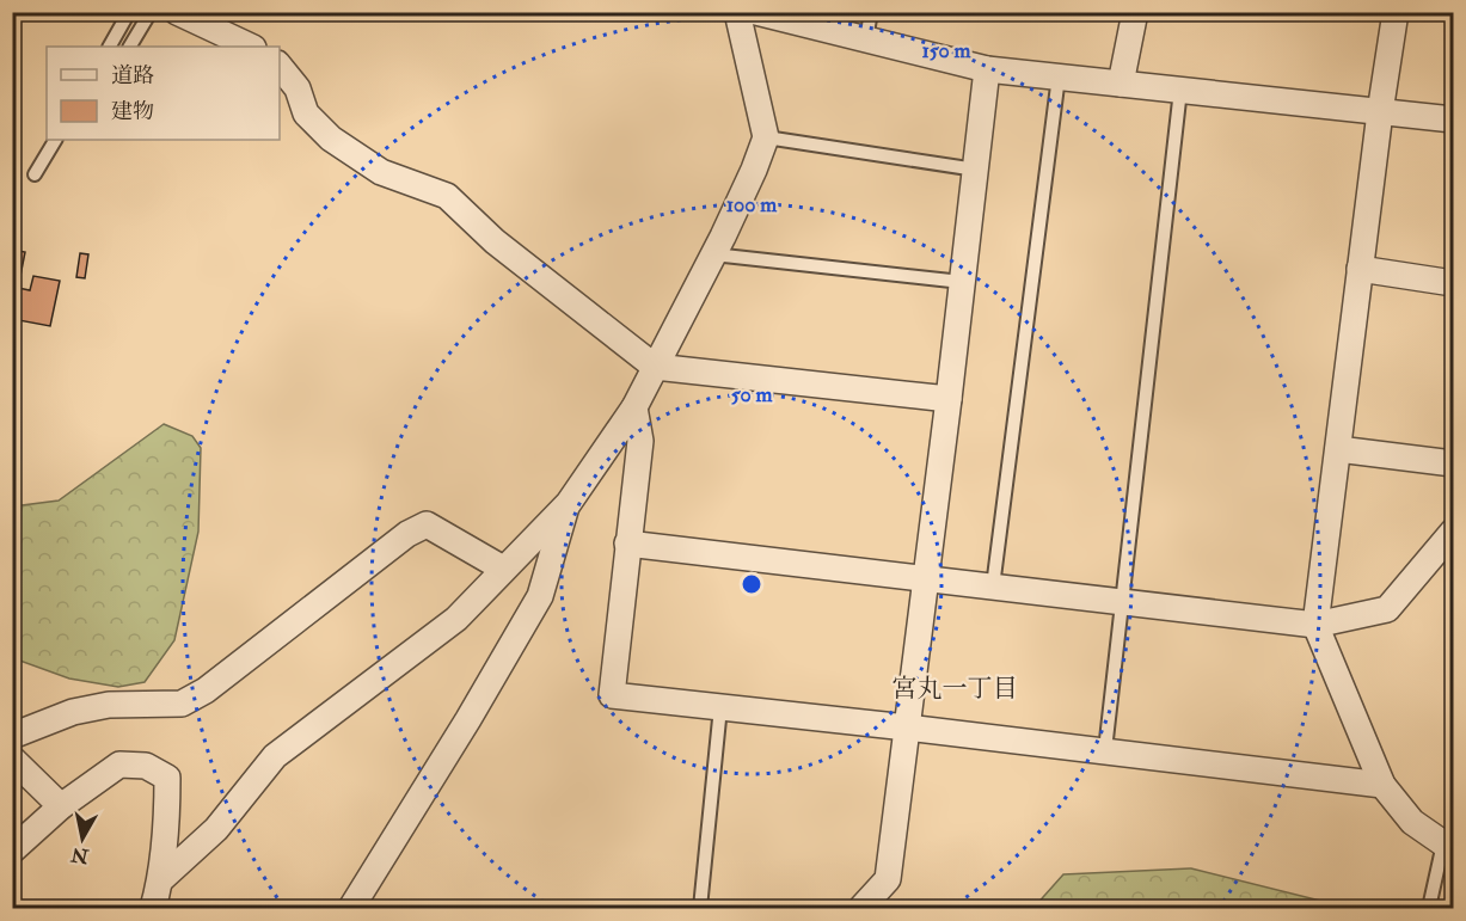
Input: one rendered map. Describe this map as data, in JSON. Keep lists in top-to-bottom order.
{
  "districts": ["宮丸一丁目"],
  "legend": ["道路", "建物"],
  "north": "bottom",
  "rings": ["150 m", "100 m", "50 m"]
}
